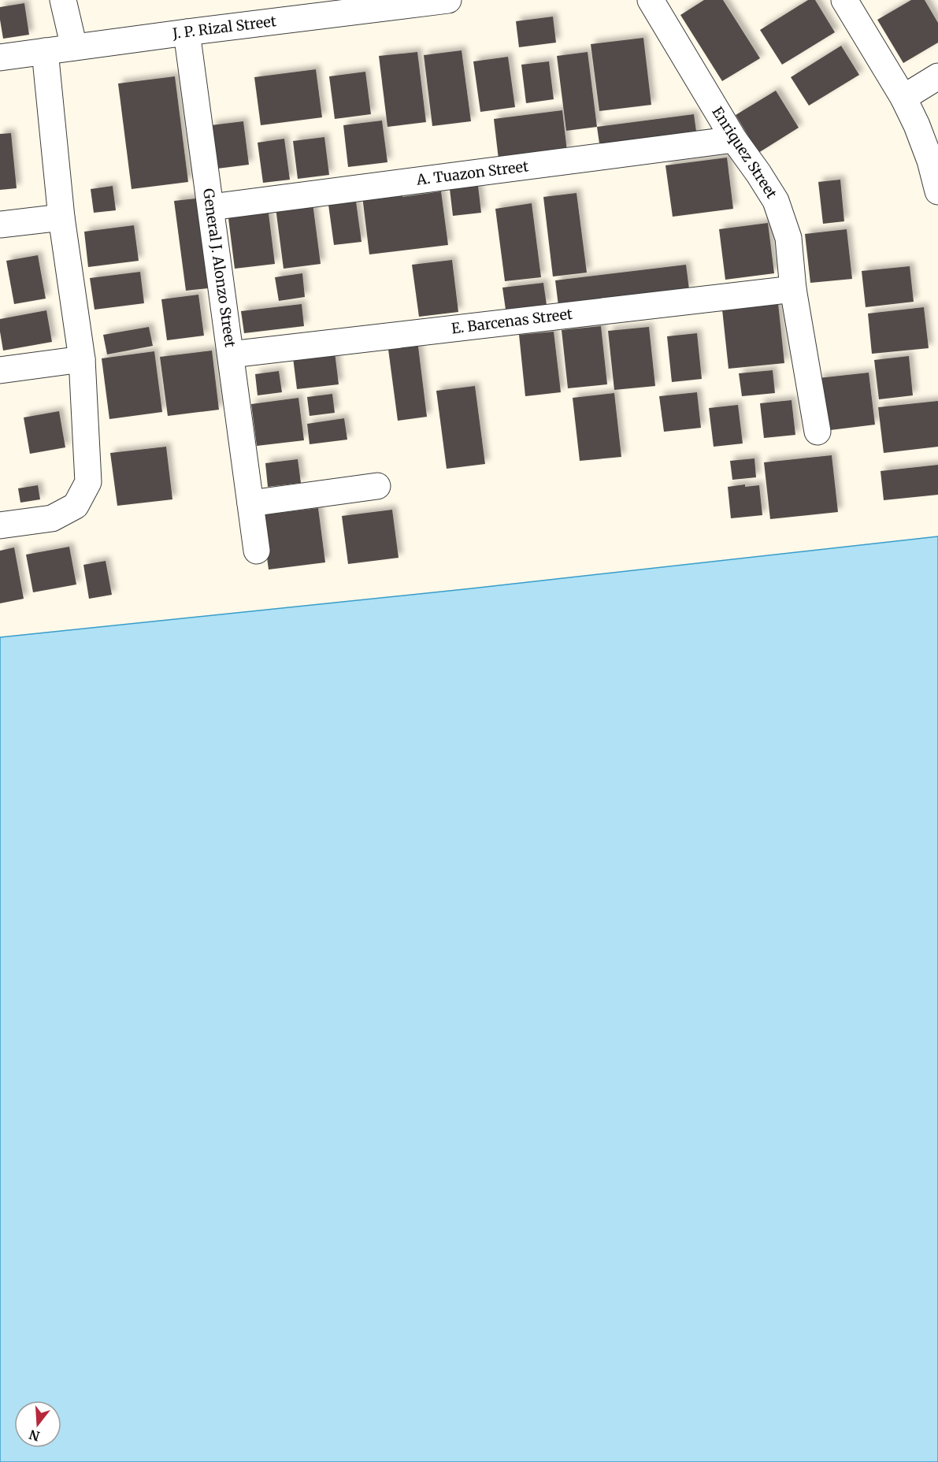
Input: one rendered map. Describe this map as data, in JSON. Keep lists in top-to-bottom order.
{
  "streets": {
    "street": [
      "J. P. Rizal Street",
      "Enriquez Street",
      "A. Tuazon Street",
      "General J. Alonzo Street",
      "E. Barcenas Street"
    ]
  },
  "crossings": [
    ["J. P. Rizal Street", "General J. Alonzo Street"],
    ["Enriquez Street", "A. Tuazon Street"],
    ["Enriquez Street", "E. Barcenas Street"],
    ["A. Tuazon Street", "General J. Alonzo Street"],
    ["General J. Alonzo Street", "E. Barcenas Street"]
  ],
  "north": "bottom"
}
